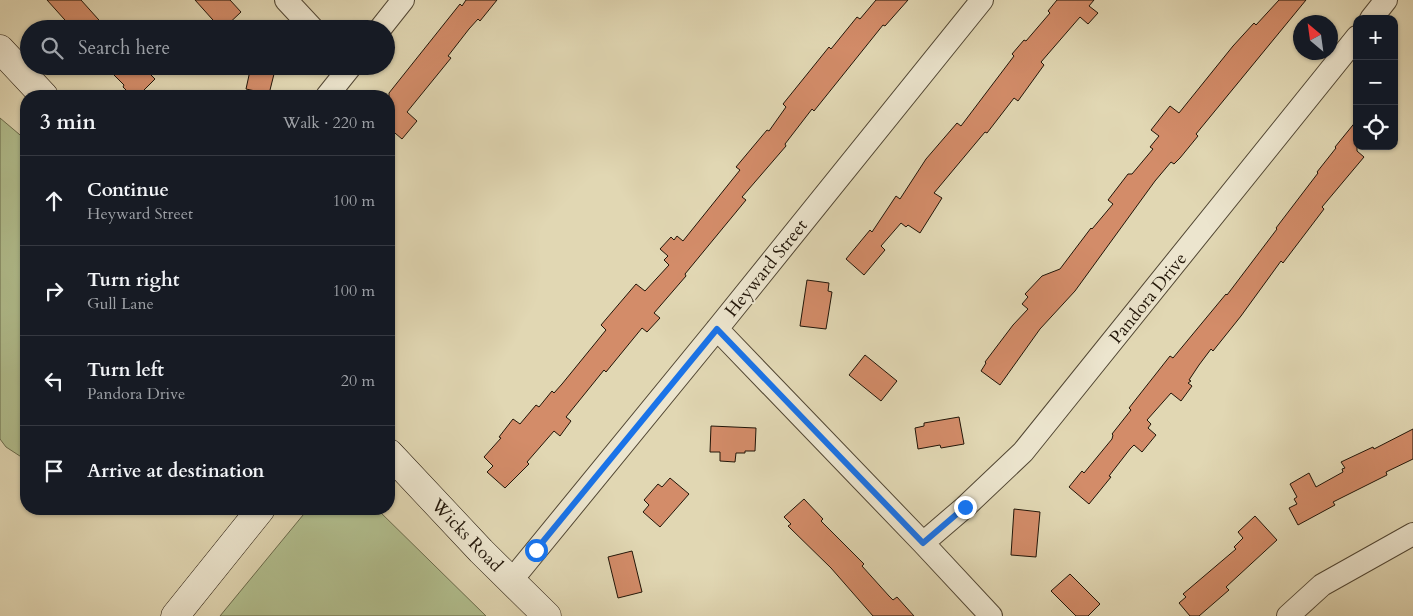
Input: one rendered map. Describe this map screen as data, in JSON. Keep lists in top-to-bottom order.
{
  "streets": {
    "main road": ["Wicks Road"],
    "street": ["Heyward Street", "Pandora Drive"]
  },
  "crossings": [
    ["Heyward Street", "Wicks Road"]
  ],
  "north": "top left",
  "page": {
    "map_buttons": ["+", "−"],
    "search": "Search here",
    "heading": ["3 min", "Walk · 220 m"],
    "list": [
      ["Continue", "Heyward Street", "100 m"],
      ["Turn right", "Gull Lane", "100 m"],
      ["Turn left", "Pandora Drive", "20 m"],
      "Arrive at destination"
    ]
  }
}
